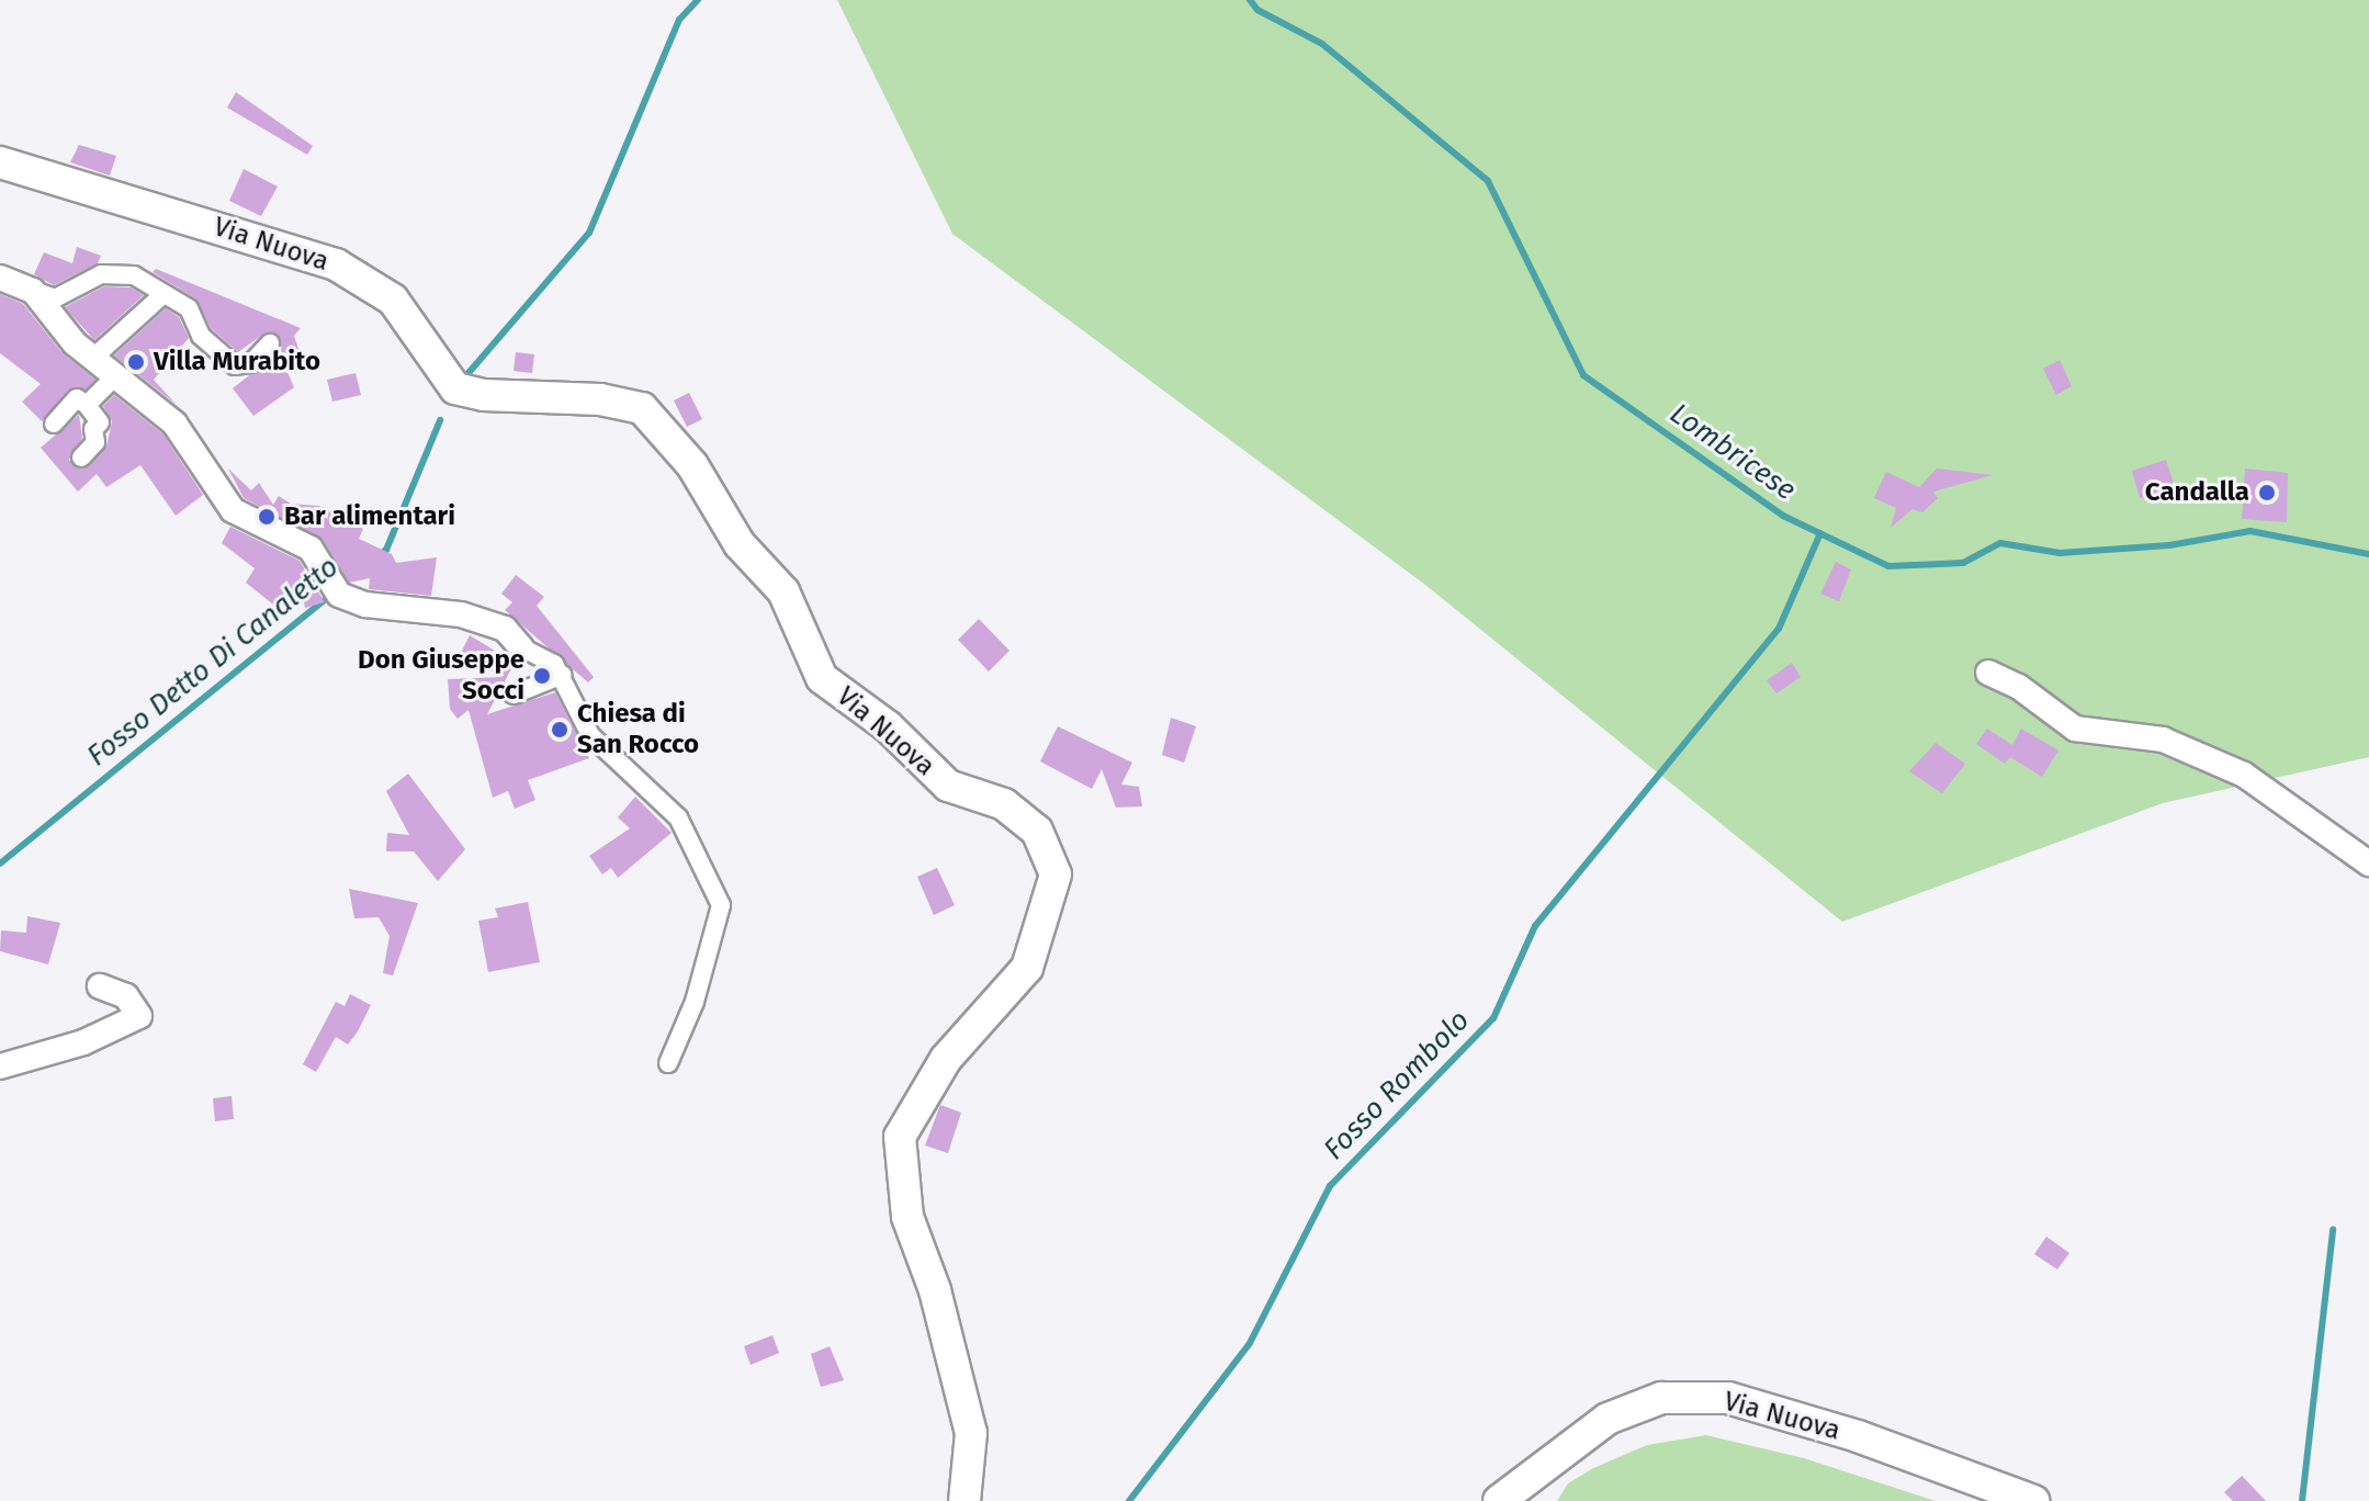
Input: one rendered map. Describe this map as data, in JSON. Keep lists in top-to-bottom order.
{
  "streets": {
    "street": ["Via Nuova"]
  },
  "water": ["Lombricese", "Fosso Detto Di Canaletto", "Fosso Rombolo"],
  "places": [
    "Villa Murabito",
    "Candalla",
    "Bar alimentari",
    "Don Giuseppe Socci",
    "Chiesa di San Rocco"
  ]
}
